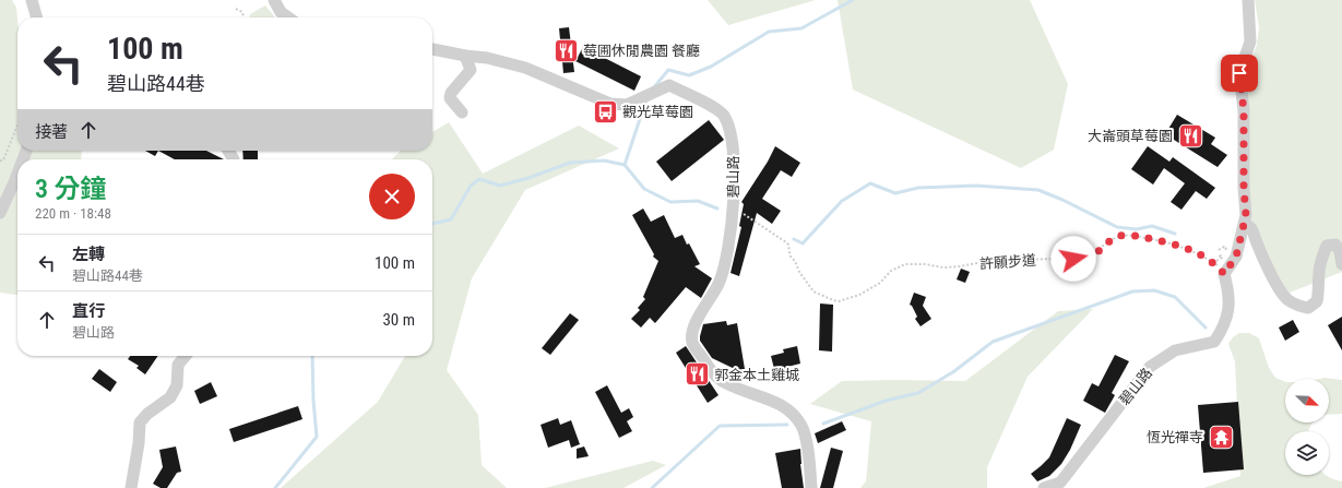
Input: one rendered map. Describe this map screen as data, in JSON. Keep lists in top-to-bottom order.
{
  "streets": {
    "street": ["碧山路"],
    "path": ["許願步道"]
  },
  "crossings": [
    ["碧山路", "許願步道"]
  ],
  "places": {
    "restaurant": ["莓圃休閒農園 餐廳", "大崙頭草莓園", "郭金本土雞城"],
    "bus stop": ["觀光草莓園"],
    "temple": ["恆光禪寺"]
  },
  "north": "bottom right",
  "page": {
    "turn": ["100 m", "碧山路44巷"],
    "then": "接著",
    "heading": ["3 分鐘", "220 m · 18:48"],
    "list": [
      {
        "name": "左轉",
        "note": "碧山路44巷",
        "value": "100 m"
      },
      {
        "name": "直行",
        "note": "碧山路",
        "value": "30 m"
      }
    ]
  }
}
